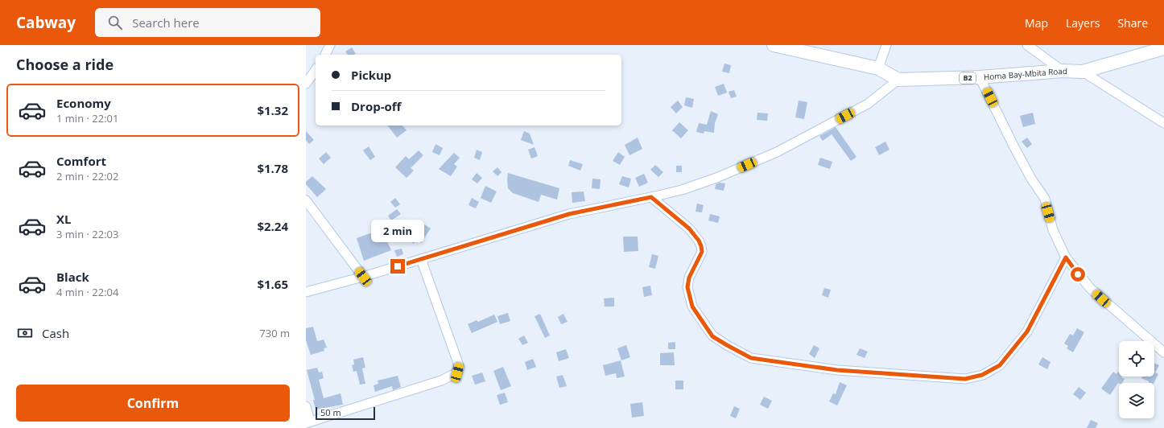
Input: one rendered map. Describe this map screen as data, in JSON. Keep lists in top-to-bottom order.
{
  "streets": {
    "highway": ["Homa Bay-Mbita Road", "B2"]
  },
  "scale_bar": "50 m",
  "page": {
    "header": "Cabway",
    "search": "Search here",
    "nav": ["Map", "Layers", "Share"],
    "heading": "Choose a ride",
    "banner": ["Pickup", "Drop-off"],
    "list": [
      {
        "name": "Economy",
        "note": "1 min · 22:01",
        "value": "$1.32"
      },
      {
        "name": "Comfort",
        "note": "2 min · 22:02",
        "value": "$1.78"
      },
      {
        "name": "XL",
        "note": "3 min · 22:03",
        "value": "$2.24"
      },
      {
        "name": "Black",
        "note": "4 min · 22:04",
        "value": "$1.65"
      }
    ],
    "bubble": "2 min",
    "pay": ["Cash", "730 m"],
    "buttons": "Confirm",
    "scale": "50 m"
  }
}
